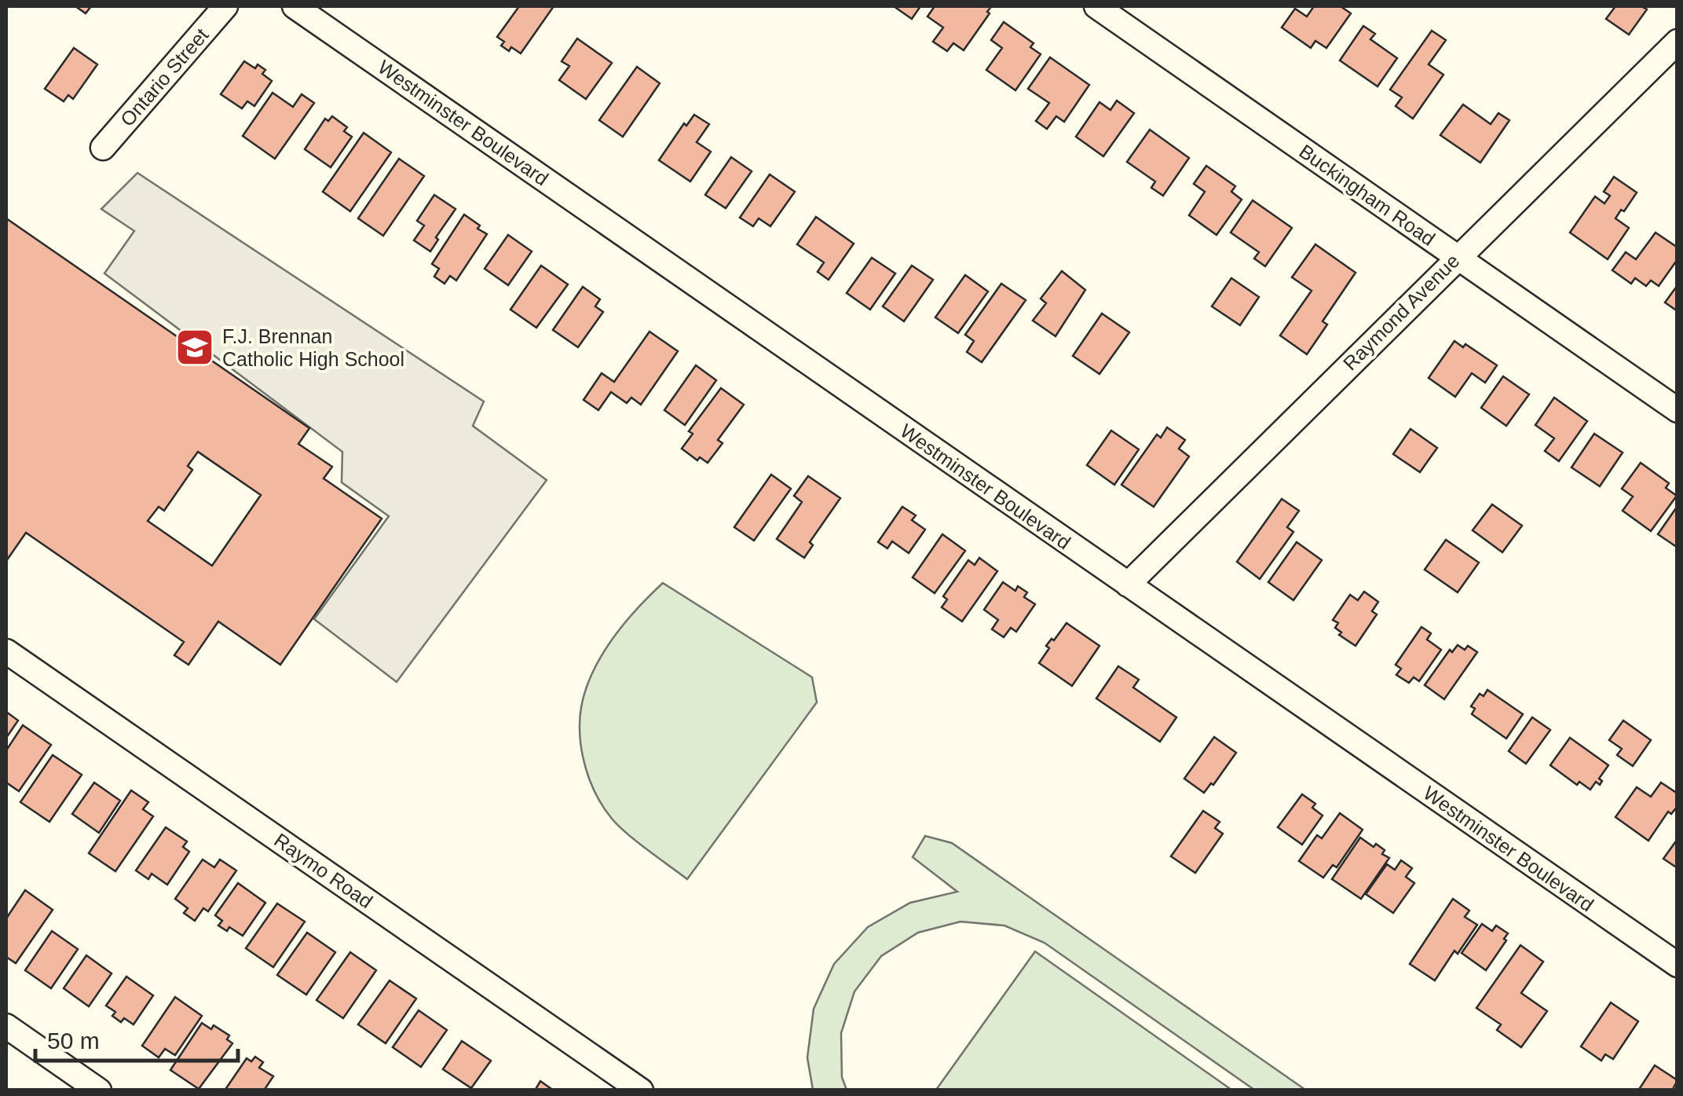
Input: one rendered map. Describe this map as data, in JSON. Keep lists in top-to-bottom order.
{
  "streets": {
    "street": [
      "Ontario Street",
      "Westminster Boulevard",
      "Buckingham Road",
      "Raymond Avenue",
      "Raymo Road"
    ]
  },
  "crossings": [
    ["Westminster Boulevard", "Raymond Avenue"],
    ["Buckingham Road", "Raymond Avenue"]
  ],
  "places": {
    "school or university": ["F.J. Brennan Catholic High School"]
  },
  "scale_bar": "50 m"
}
